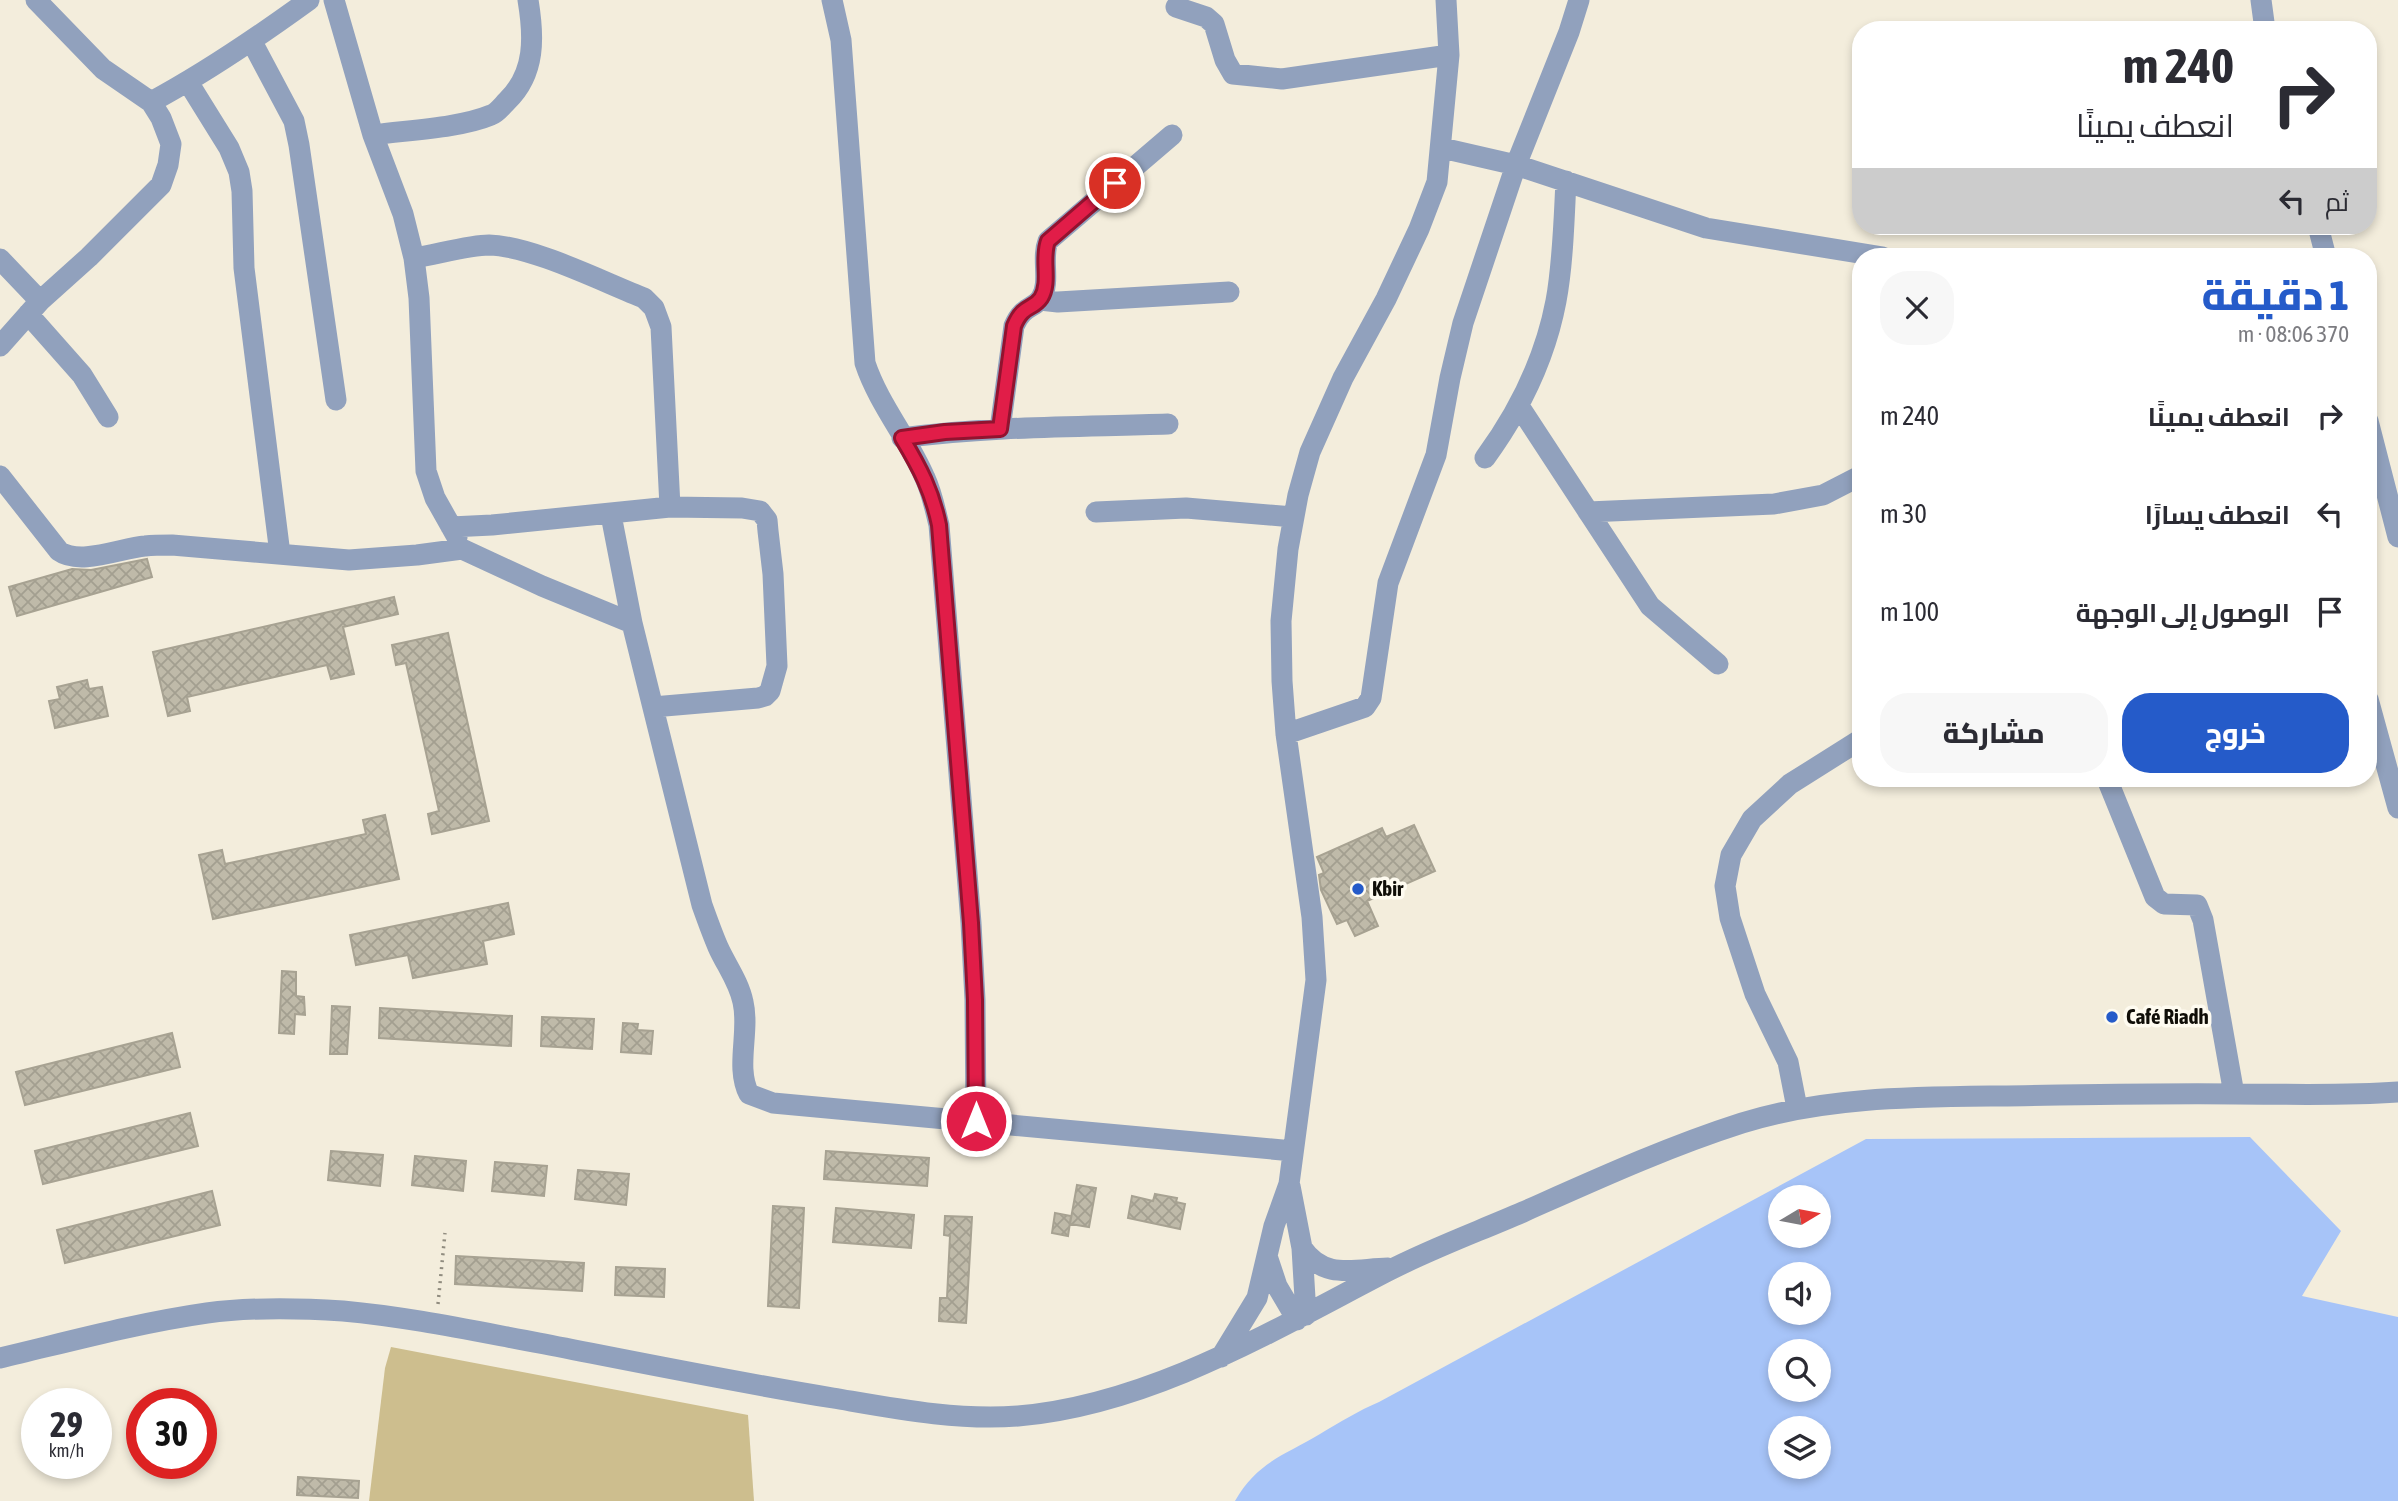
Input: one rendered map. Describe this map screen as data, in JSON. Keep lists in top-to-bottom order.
{
  "places": ["Kbir", "Café Riadh"],
  "north": "right",
  "page": {
    "turn": ["240 m", "انعطف يمينًا"],
    "then": "ثم",
    "heading": ["1 دقيقة", "370 m · 08:06"],
    "list": [
      {
        "name": "انعطف يمينًا",
        "value": "240 m"
      },
      {
        "name": "انعطف يسارًا",
        "value": "30 m"
      },
      {
        "name": "الوصول إلى الوجهة",
        "value": "100 m"
      }
    ],
    "buttons": ["خروج", "مشاركة"],
    "speed": "29 km/h",
    "limit": "30"
  }
}
